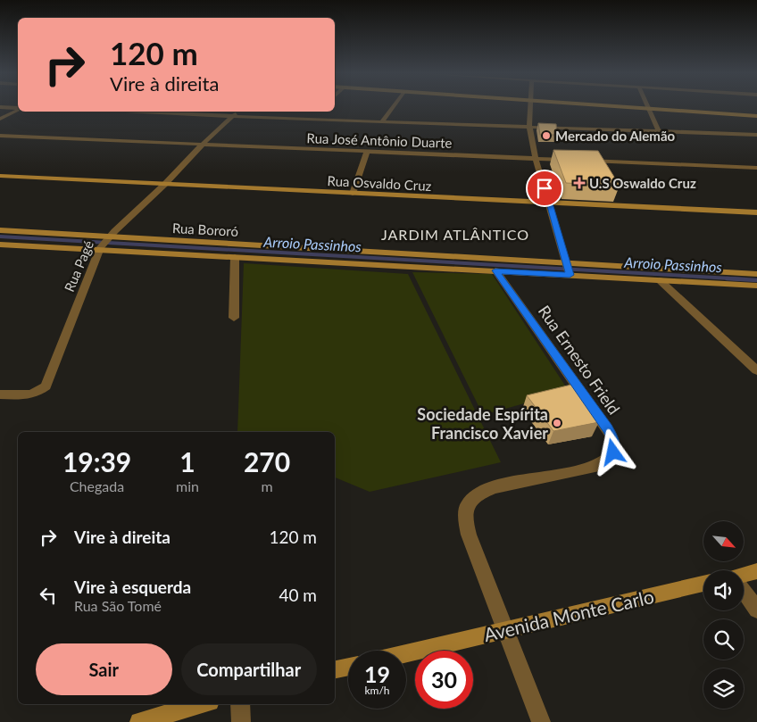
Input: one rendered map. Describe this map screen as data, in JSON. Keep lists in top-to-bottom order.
{
  "streets": {
    "street": [
      "Rua José Antônio Duarte",
      "Rua Osvaldo Cruz",
      "Rua Bororó",
      "Rua Pagé",
      "Rua Ernesto Frield",
      "Avenida Monte Carlo"
    ]
  },
  "crossings": [
    ["Rua José Antônio Duarte", "Rua Pagé"],
    ["Rua Osvaldo Cruz", "Rua Pagé"],
    ["Rua Bororó", "Rua Pagé"],
    ["Rua Ernesto Frield", "Avenida Monte Carlo"]
  ],
  "districts": ["JARDIM ATLÂNTICO"],
  "water": ["Arroio Passinhos"],
  "places": {
    "other": ["Mercado do Alemão", "Sociedade Espírita Francisco Xavier"],
    "health": ["U.S Oswaldo Cruz"]
  },
  "north": "bottom right",
  "page": {
    "turn": ["120 m", "Vire à direita"],
    "eta": [
      "19:39",
      "Chegada",
      "1",
      "min",
      "270",
      "m"
    ],
    "list": [
      {
        "name": "Vire à direita",
        "value": "120 m"
      },
      {
        "name": "Vire à esquerda",
        "note": "Rua São Tomé",
        "value": "40 m"
      }
    ],
    "buttons": ["Sair", "Compartilhar"],
    "speed": "19 km/h",
    "limit": "30"
  }
}
